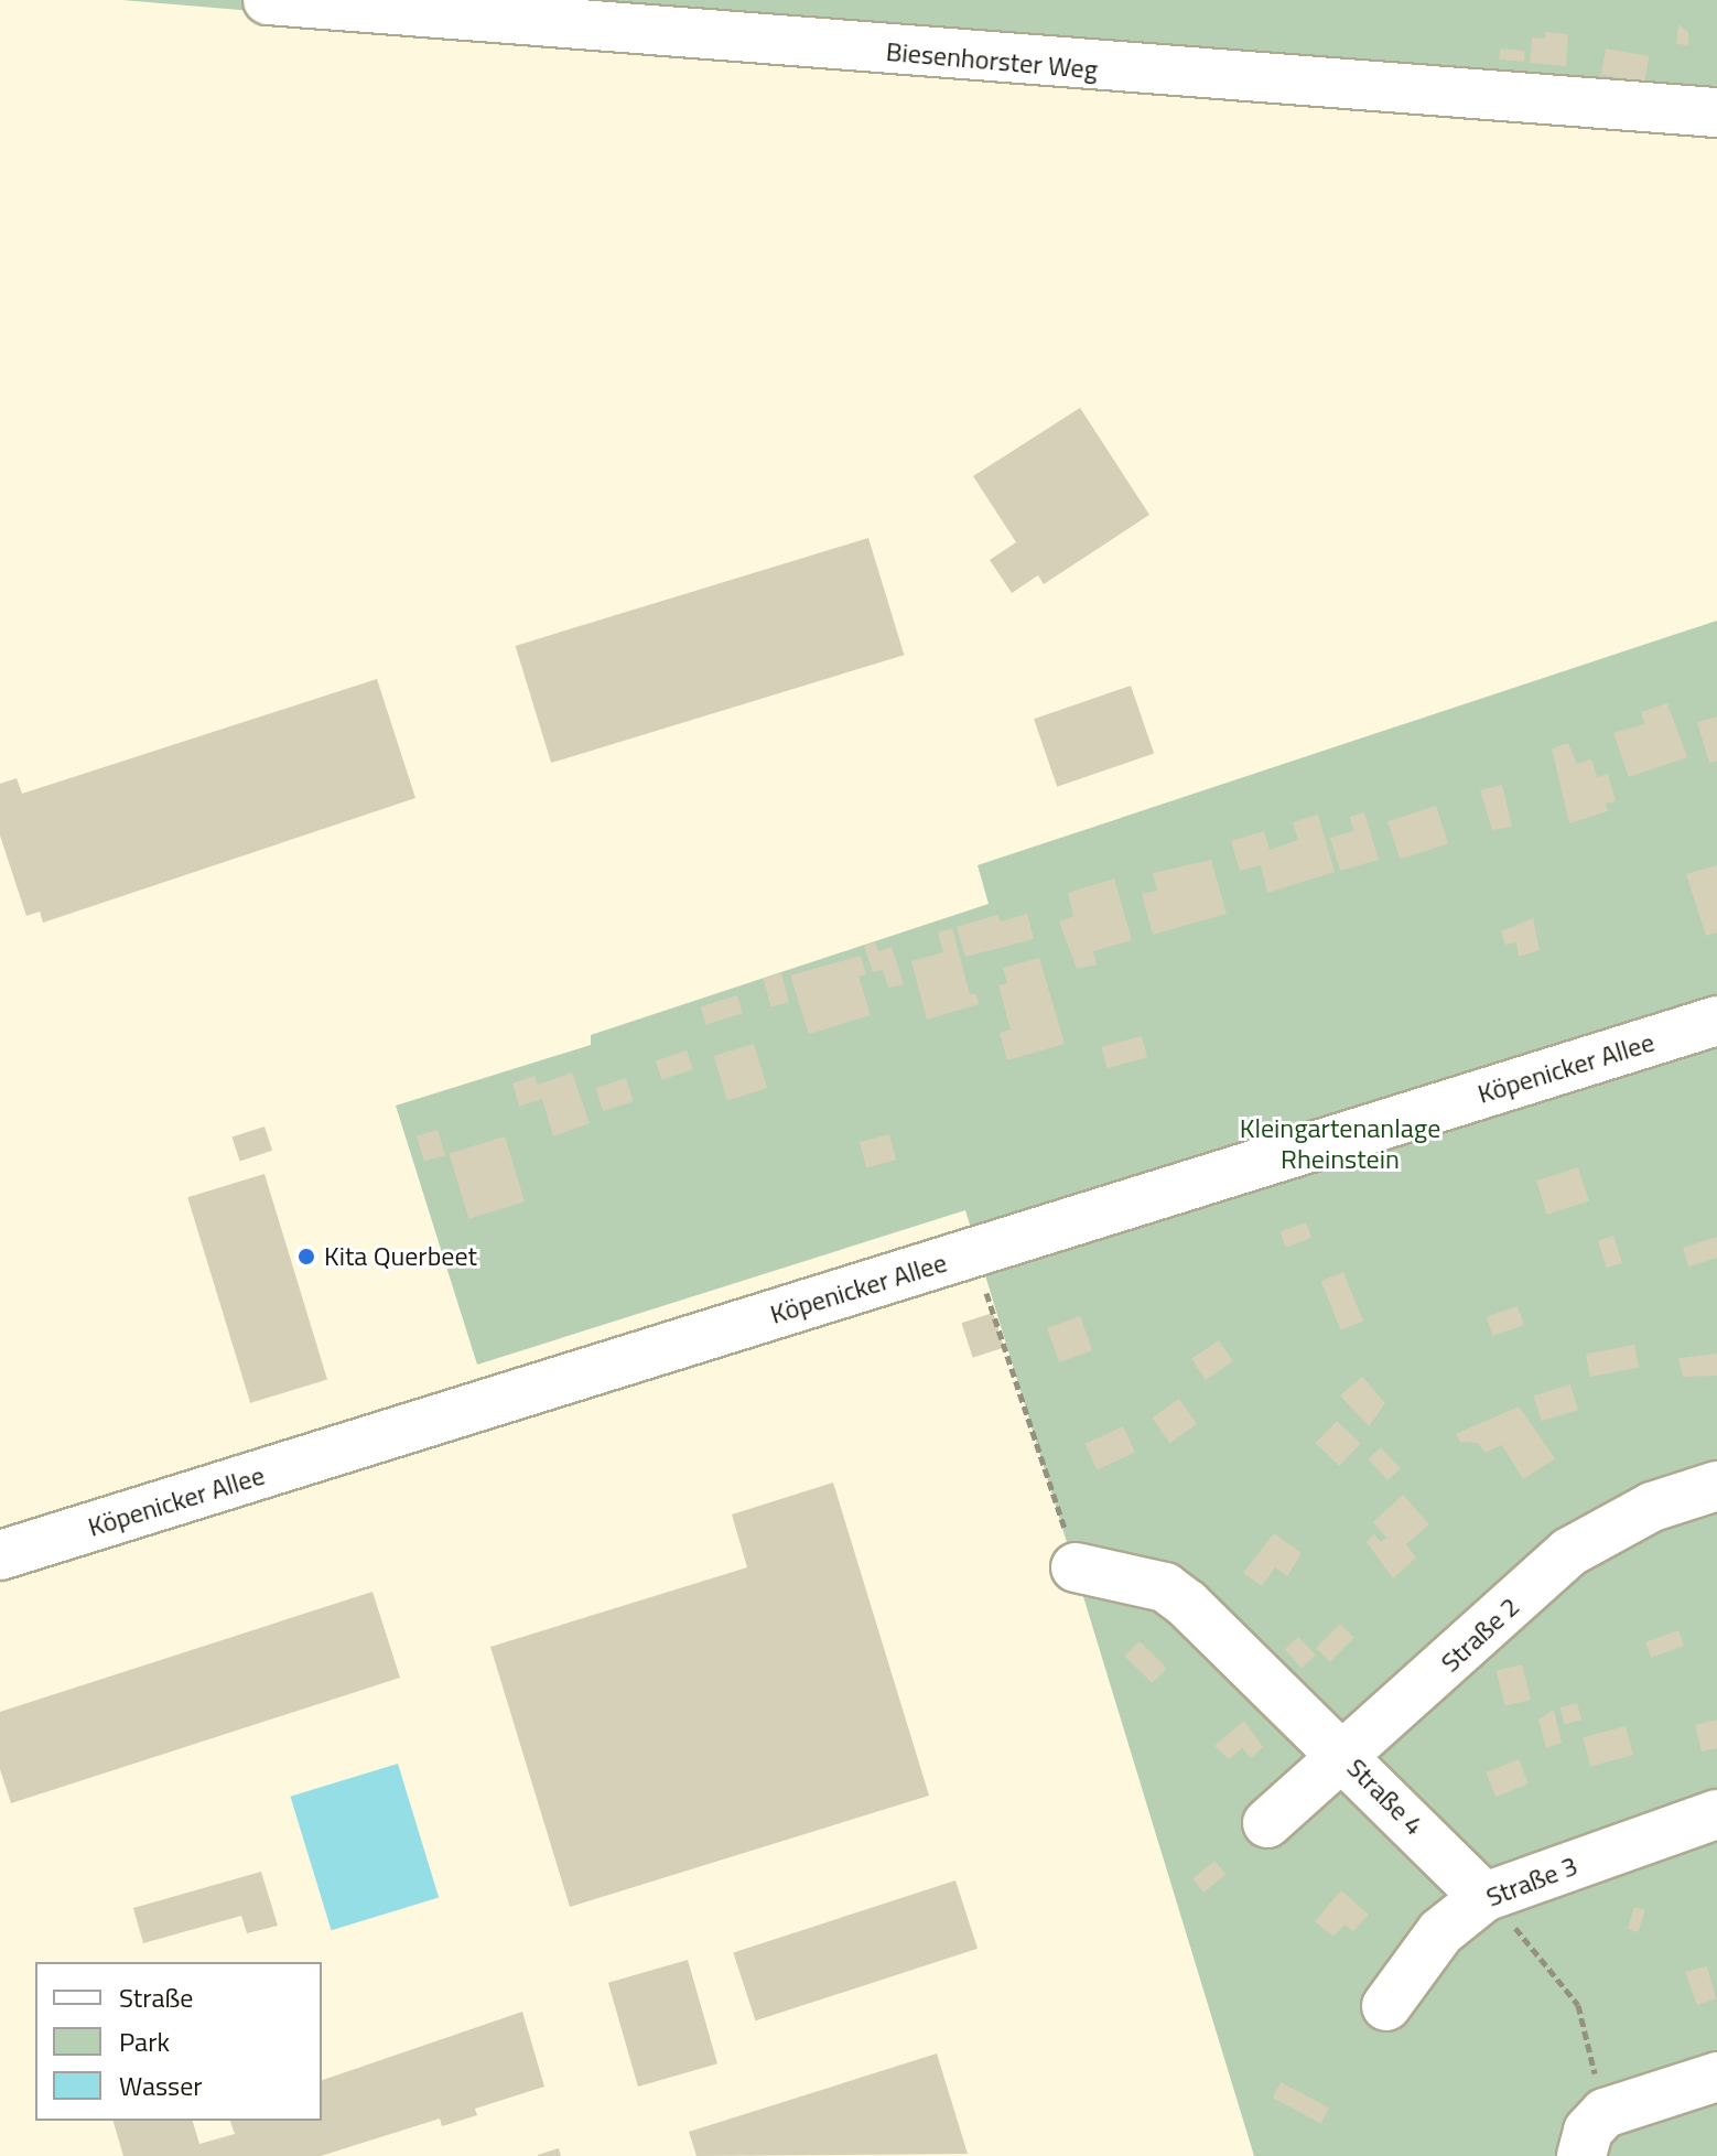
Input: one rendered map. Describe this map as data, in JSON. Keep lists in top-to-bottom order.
{
  "streets": {
    "street": [
      "Biesenhorster Weg",
      "Köpenicker Allee",
      "Straße 2",
      "Straße 4",
      "Straße 3"
    ]
  },
  "crossings": [
    ["Straße 2", "Straße 4"],
    ["Straße 4", "Straße 3"]
  ],
  "parks": ["Kleingartenanlage Rheinstein"],
  "places": ["Kita Querbeet"],
  "legend": ["Straße", "Park", "Wasser"]
}
